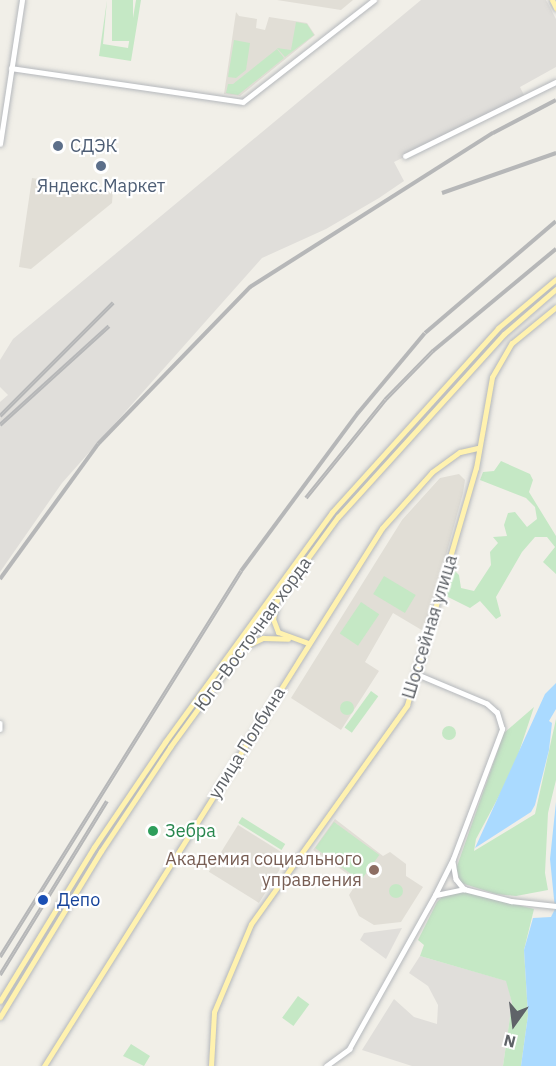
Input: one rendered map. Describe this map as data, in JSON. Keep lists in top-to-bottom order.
{
  "streets": {
    "main road": ["Шоссейная улица", "Юго-Восточная хорда", "улица Полбина"]
  },
  "crossings": [
    ["Шоссейная улица", "улица Полбина"]
  ],
  "places": [
    "СДЭК",
    "Яндекс.Маркет",
    "Зебра",
    "Академия социального управления",
    "Депо"
  ],
  "north": "bottom"
}
